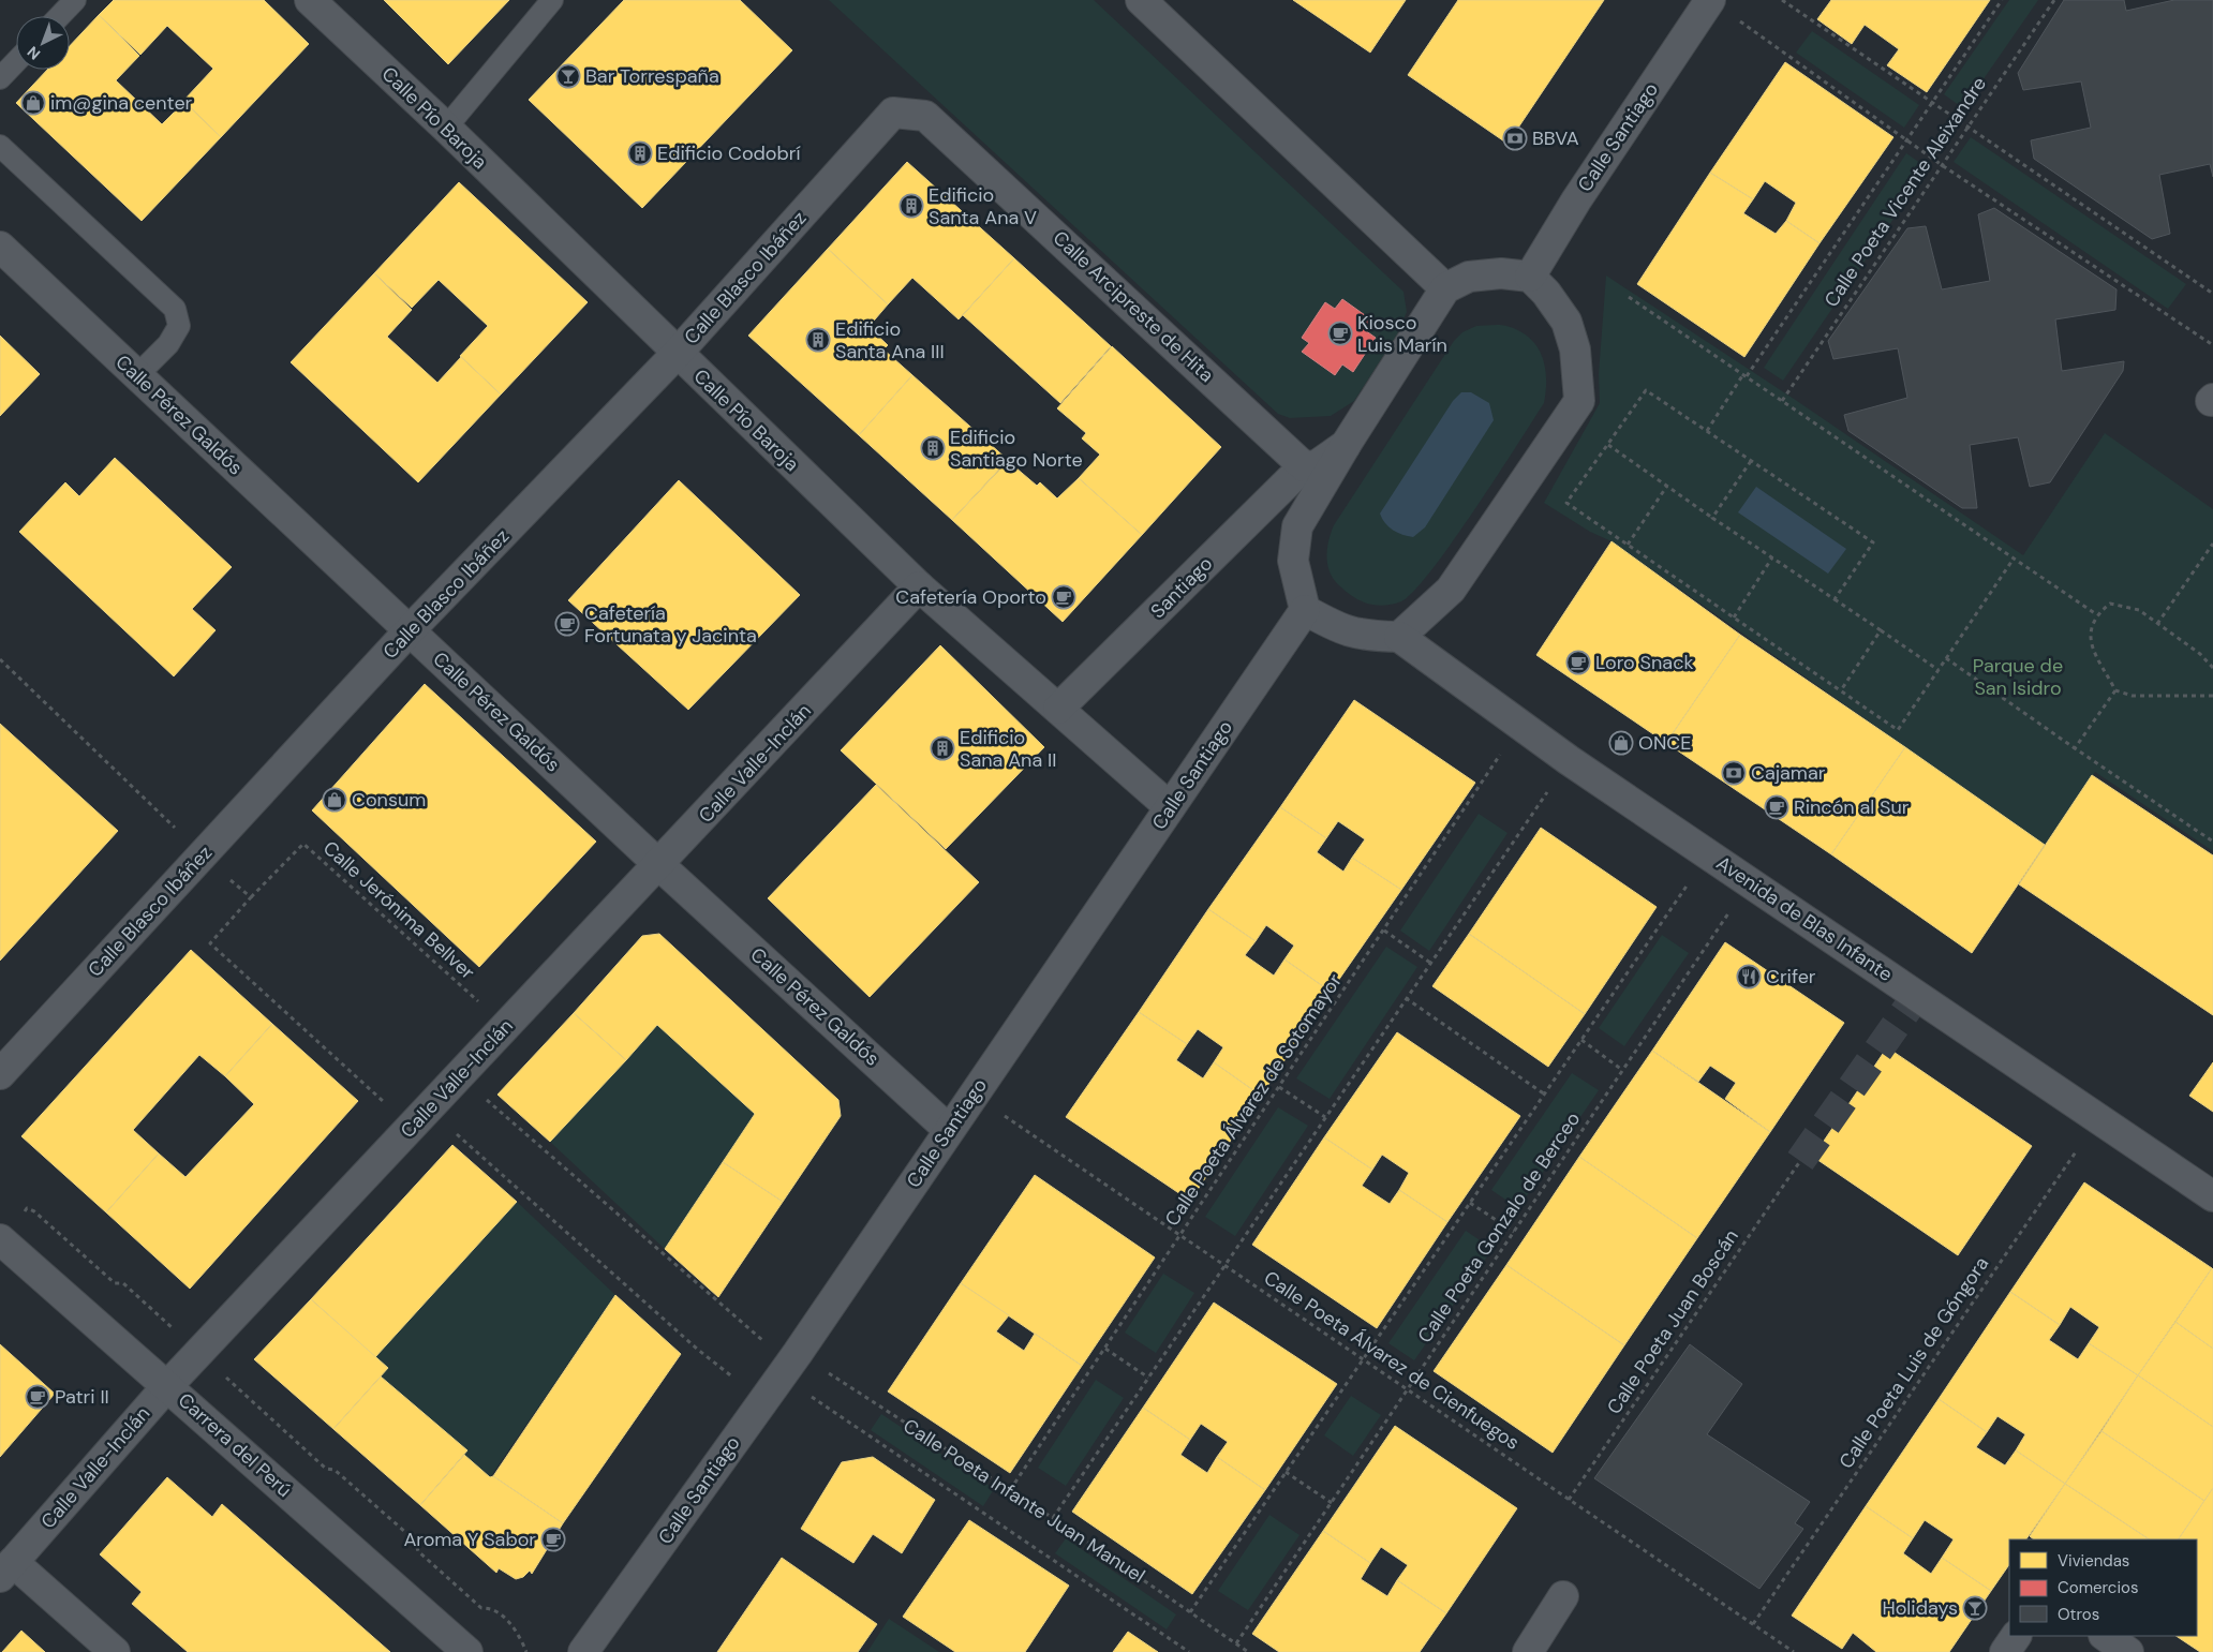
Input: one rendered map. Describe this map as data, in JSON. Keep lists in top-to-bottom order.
{
  "streets": {
    "street": [
      "Calle Pío Baroja",
      "Calle Santiago",
      "Calle Blasco Ibáñez",
      "Calle Arcipreste de Hita",
      "Calle Pérez Galdós",
      "Santiago",
      "Calle Valle-Inclán",
      "Avenida de Blas Infante",
      "Carrera del Perú"
    ],
    "path": [
      "Calle Poeta Vicente Aleixandre",
      "Calle Jerónima Bellver",
      "Calle Poeta Álvarez de Sotomayor",
      "Calle Poeta Gonzalo de Berceo",
      "Calle Poeta Juan Boscán",
      "Calle Poeta Álvarez de Cienfuegos",
      "Calle Poeta Luis de Góngora",
      "Calle Poeta Infante Juan Manuel"
    ]
  },
  "crossings": [
    ["Calle Pío Baroja", "Calle Santiago"],
    ["Calle Pío Baroja", "Calle Blasco Ibáñez"],
    ["Calle Pío Baroja", "Santiago"],
    ["Calle Pío Baroja", "Calle Valle-Inclán"],
    ["Calle Santiago", "Calle Pérez Galdós"],
    ["Calle Santiago", "Calle Poeta Álvarez de Cienfuegos"],
    ["Calle Santiago", "Calle Poeta Infante Juan Manuel"],
    ["Calle Blasco Ibáñez", "Calle Arcipreste de Hita"],
    ["Calle Blasco Ibáñez", "Calle Pérez Galdós"],
    ["Calle Arcipreste de Hita", "Santiago"],
    ["Calle Pérez Galdós", "Calle Valle-Inclán"],
    ["Calle Valle-Inclán", "Calle Jerónima Bellver"],
    ["Calle Valle-Inclán", "Carrera del Perú"],
    ["Avenida de Blas Infante", "Calle Poeta Álvarez de Sotomayor"],
    ["Avenida de Blas Infante", "Calle Poeta Gonzalo de Berceo"],
    ["Avenida de Blas Infante", "Calle Poeta Luis de Góngora"],
    ["Calle Poeta Álvarez de Sotomayor", "Calle Poeta Álvarez de Cienfuegos"],
    ["Calle Poeta Álvarez de Sotomayor", "Calle Poeta Infante Juan Manuel"],
    ["Calle Poeta Gonzalo de Berceo", "Calle Poeta Álvarez de Cienfuegos"],
    ["Calle Poeta Gonzalo de Berceo", "Calle Poeta Infante Juan Manuel"],
    ["Calle Poeta Juan Boscán", "Calle Poeta Álvarez de Cienfuegos"],
    ["Calle Poeta Álvarez de Cienfuegos", "Calle Poeta Luis de Góngora"]
  ],
  "parks": ["Parque de San Isidro"],
  "places": {
    "bar": ["Bar Torrespaña", "Holidays"],
    "shop": ["im@gina center", "ONCE", "Consum"],
    "bank": ["BBVA", "Cajamar"],
    "building": [
      "Edificio Codobrí",
      "Edificio Santa Ana V",
      "Edificio Santa Ana III",
      "Edificio Santiago Norte",
      "Edificio Sana Ana II"
    ],
    "cafe": [
      "Kiosco Luis Marín",
      "Cafetería Oporto",
      "Cafetería Fortunata y Jacinta",
      "Loro Snack",
      "Rincón al Sur",
      "Patri II",
      "Aroma Y Sabor"
    ],
    "restaurant": ["Crifer"]
  },
  "legend": ["Viviendas", "Comercios", "Otros"],
  "north": "bottom left"
}
